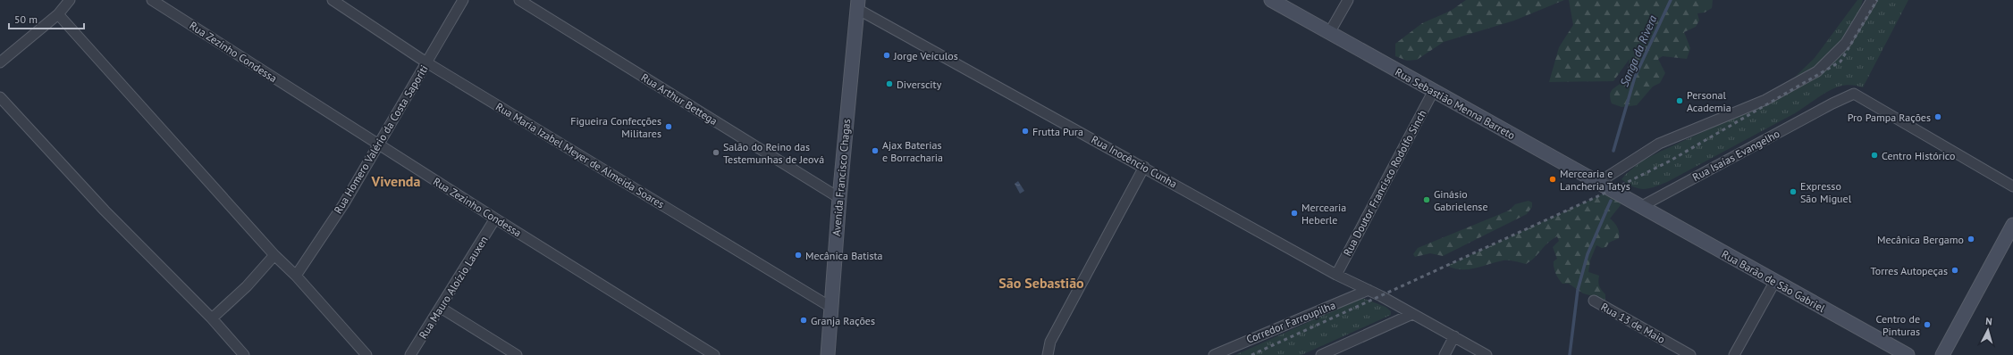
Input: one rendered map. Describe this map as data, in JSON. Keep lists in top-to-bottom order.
{
  "streets": {
    "main road": ["Rua Sebastião Menna Barreto", "Avenida Francisco Chagas", "Rua Barão de São Gabriel"],
    "street": [
      "Rua Zezinho Condessa",
      "Rua Arthur Bettega",
      "Rua Homero Valério da Costa Saporiti",
      "Rua Maria Izabel Meyer de Almeida Soares",
      "Rua Isaías Evangelho",
      "Rua Inocêncio Cunha",
      "Rua Doutor Francisco Rodolfo Sinch",
      "Rua Mauro Aloízio Lauxen",
      "Corredor Farroupilha",
      "Rua 13 de Maio"
    ]
  },
  "crossings": [
    ["Rua Zezinho Condessa", "Rua Homero Valério da Costa Saporiti"],
    ["Rua Zezinho Condessa", "Rua Mauro Aloízio Lauxen"],
    ["Rua Arthur Bettega", "Avenida Francisco Chagas"],
    ["Rua Sebastião Menna Barreto", "Rua Isaías Evangelho"],
    ["Rua Sebastião Menna Barreto", "Rua Doutor Francisco Rodolfo Sinch"],
    ["Rua Sebastião Menna Barreto", "Rua Barão de São Gabriel"],
    ["Rua Homero Valério da Costa Saporiti", "Rua Maria Izabel Meyer de Almeida Soares"],
    ["Rua Maria Izabel Meyer de Almeida Soares", "Avenida Francisco Chagas"],
    ["Rua Isaías Evangelho", "Rua Barão de São Gabriel"],
    ["Rua Inocêncio Cunha", "Avenida Francisco Chagas"],
    ["Rua Inocêncio Cunha", "Rua Doutor Francisco Rodolfo Sinch"],
    ["Rua Inocêncio Cunha", "Corredor Farroupilha"]
  ],
  "districts": ["Vivenda", "São Sebastião"],
  "water": ["Sanga da Rivera"],
  "places": [
    "Jorge Veículos",
    "Diverscity",
    "Personal Academia",
    "Pro Pampa Rações",
    "Figueira Confecções Militares",
    "Frutta Pura",
    "Ajax Baterias e Borracharia",
    "Salão do Reino das Testemunhas de Jeová",
    "Centro Histórico",
    "Mercearia e Lancheria Tatys",
    "Expresso São Miguel",
    "Ginásio Gabrielense",
    "Mercearia Heberle",
    "Mecânica Bergamo",
    "Mecânica Batista",
    "Torres Autopeças",
    "Granja Rações",
    "Centro de Pinturas"
  ],
  "scale_bar": "50 m",
  "north": "top"
}
